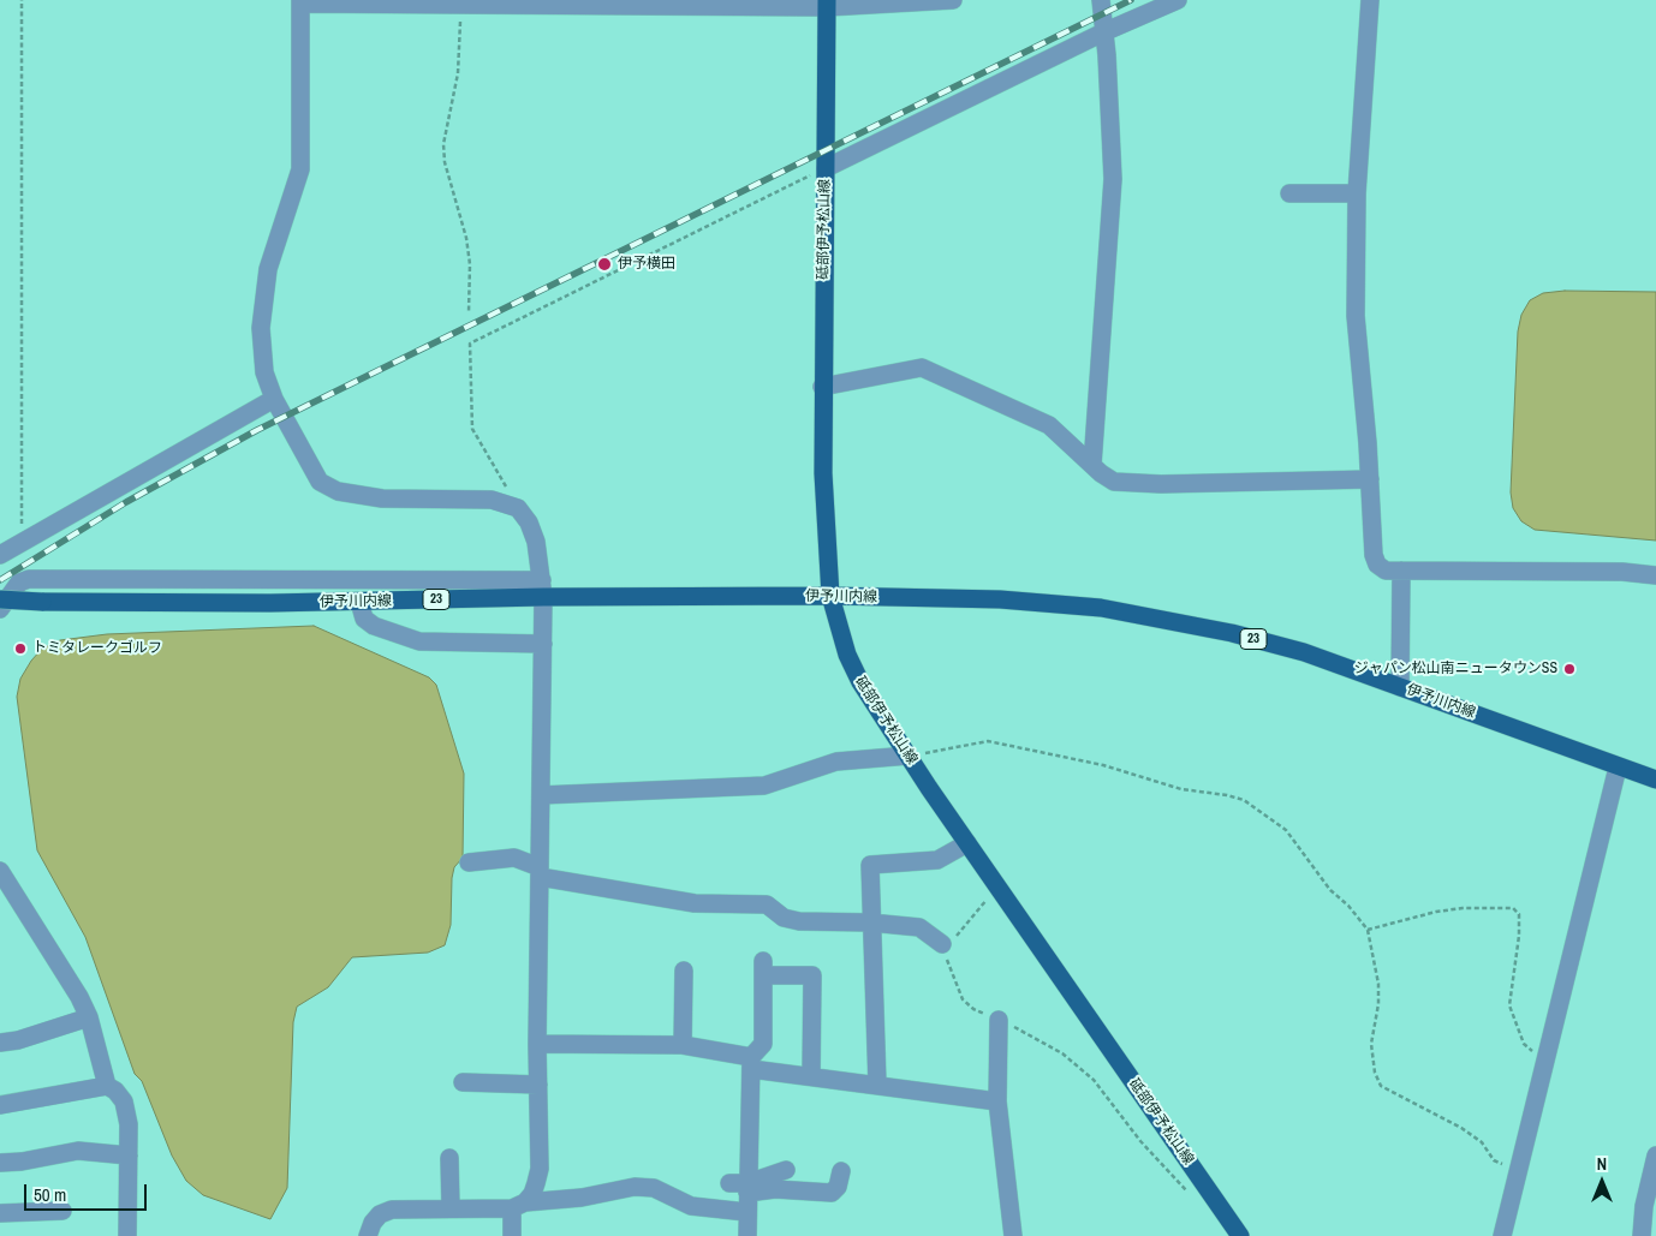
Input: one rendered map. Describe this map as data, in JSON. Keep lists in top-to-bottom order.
{
  "streets": {
    "main road": ["砥部伊予松山線", "伊予川内線", "23"]
  },
  "crossings": [
    ["砥部伊予松山線", "伊予川内線"]
  ],
  "places": ["伊予横田", "トミタレークゴルフ", "ジャパン松山南ニュータウンSS"],
  "scale_bar": "50 m",
  "north": "top"
}
